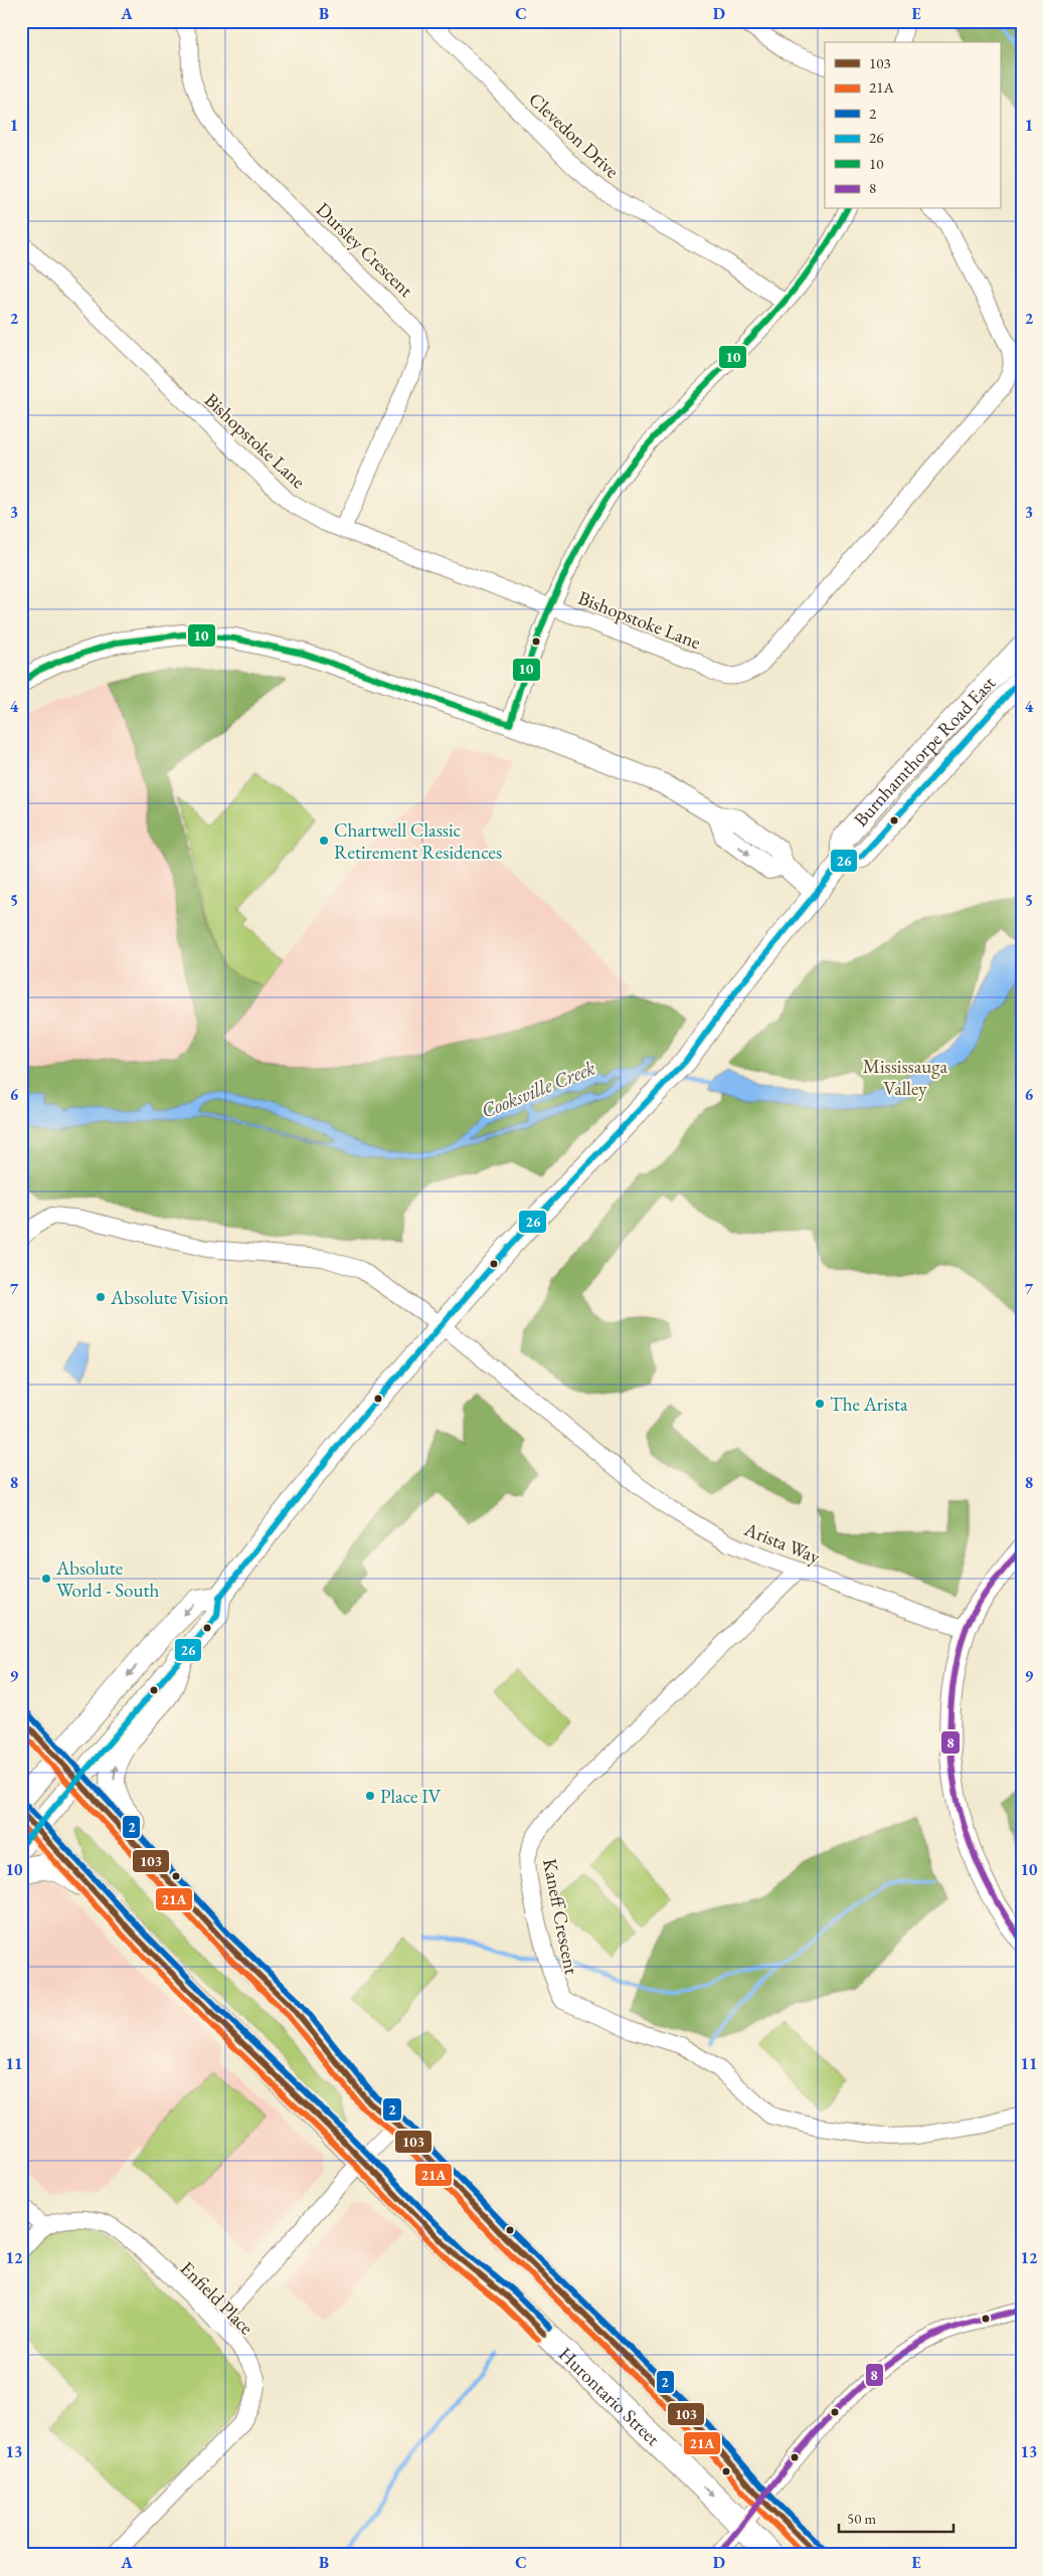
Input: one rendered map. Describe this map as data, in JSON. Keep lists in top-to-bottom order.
{
  "streets": {
    "main road": ["Burnhamthorpe Road East", "Hurontario Street"],
    "street": [
      "Clevedon Drive",
      "Dursley Crescent",
      "Bishopstoke Lane",
      "Arista Way",
      "Kaneff Crescent",
      "Enfield Place"
    ]
  },
  "crossings": [
    ["Dursley Crescent", "Bishopstoke Lane"],
    ["Burnhamthorpe Road East", "Arista Way"],
    ["Burnhamthorpe Road East", "Hurontario Street"],
    ["Arista Way", "Kaneff Crescent"]
  ],
  "water": ["Cooksville Creek"],
  "parks": ["Mississauga Valley"],
  "places": [
    "Chartwell Classic Retirement Residences",
    "Absolute Vision",
    "The Arista",
    "Absolute World - South",
    "Place IV"
  ],
  "lines": [
    "transit line 10",
    "transit line 26",
    "transit line 8",
    "transit line 2",
    "transit line 103",
    "transit line 21A"
  ],
  "legend": [
    "103",
    "21A",
    "2",
    "26",
    "10",
    "8"
  ],
  "scale_bar": "50 m",
  "grid": {
    "columns": [
      "A",
      "B",
      "C",
      "D",
      "E"
    ],
    "rows": [
      "1",
      "2",
      "3",
      "4",
      "5",
      "6",
      "7",
      "8",
      "9",
      "10",
      "11",
      "12",
      "13"
    ]
  }
}
